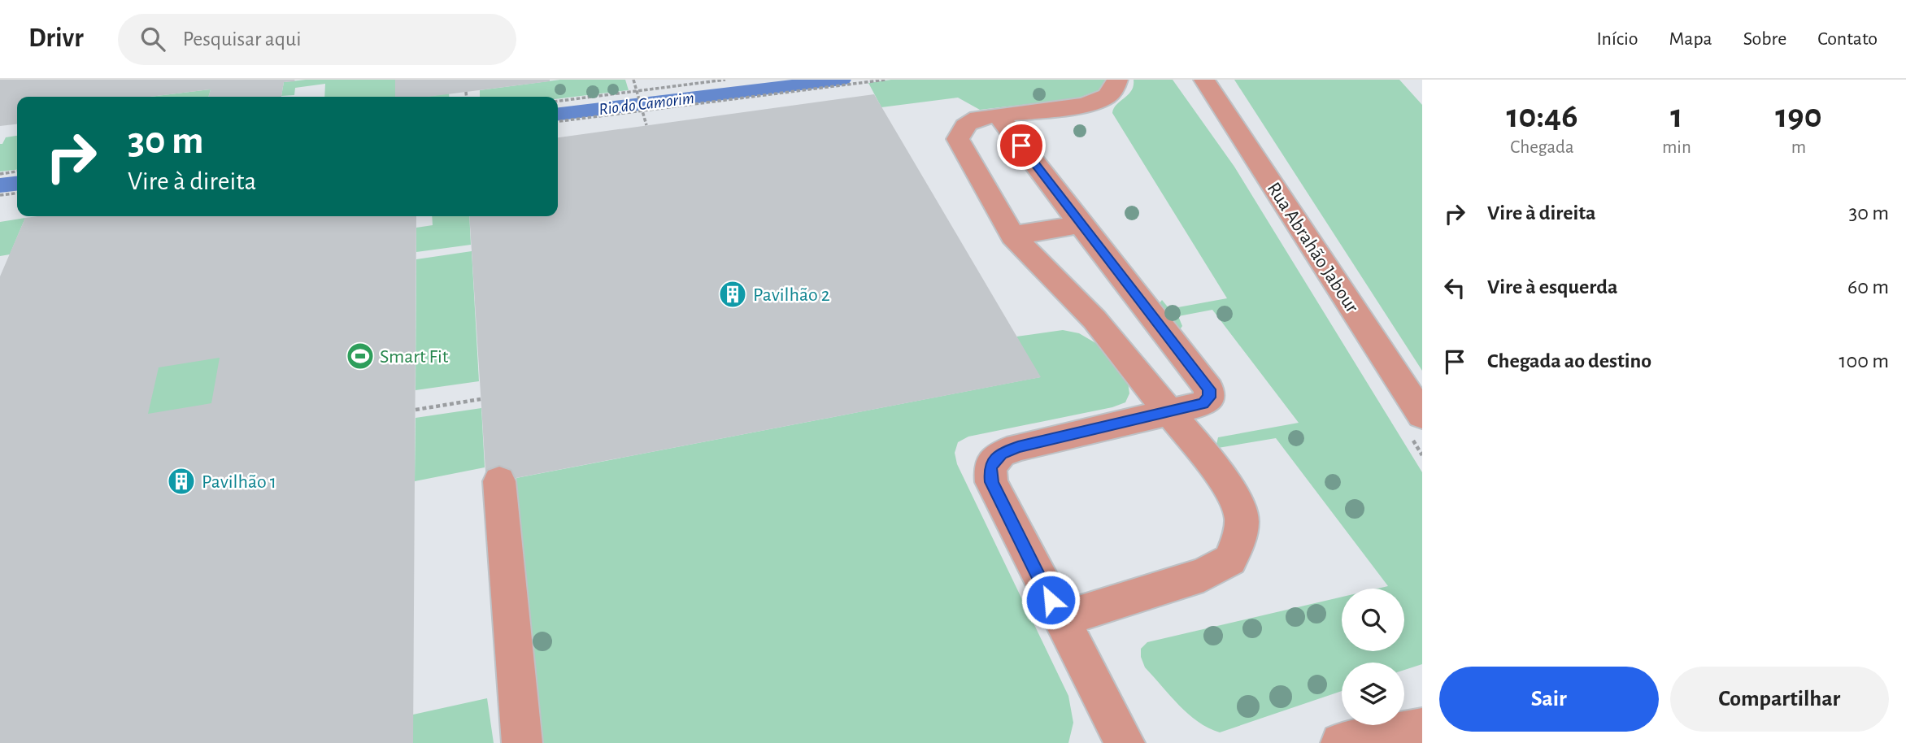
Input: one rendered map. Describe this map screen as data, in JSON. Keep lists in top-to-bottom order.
{
  "streets": {
    "street": ["Rua Abrahão Jabour"]
  },
  "water": ["Rio do Camorim"],
  "places": {
    "building": ["Pavilhão 2", "Pavilhão 1"],
    "sports": ["Smart Fit"]
  },
  "page": {
    "header": "Drivr",
    "search": "Pesquisar aqui",
    "nav": [
      "Início",
      "Mapa",
      "Sobre",
      "Contato"
    ],
    "eta": [
      "10:46",
      "Chegada",
      "1",
      "min",
      "190",
      "m"
    ],
    "turn": ["30 m", "Vire à direita"],
    "list": [
      {
        "name": "Vire à direita",
        "value": "30 m"
      },
      {
        "name": "Vire à esquerda",
        "value": "60 m"
      },
      {
        "name": "Chegada ao destino",
        "value": "100 m"
      }
    ],
    "buttons": ["Sair", "Compartilhar"]
  }
}
